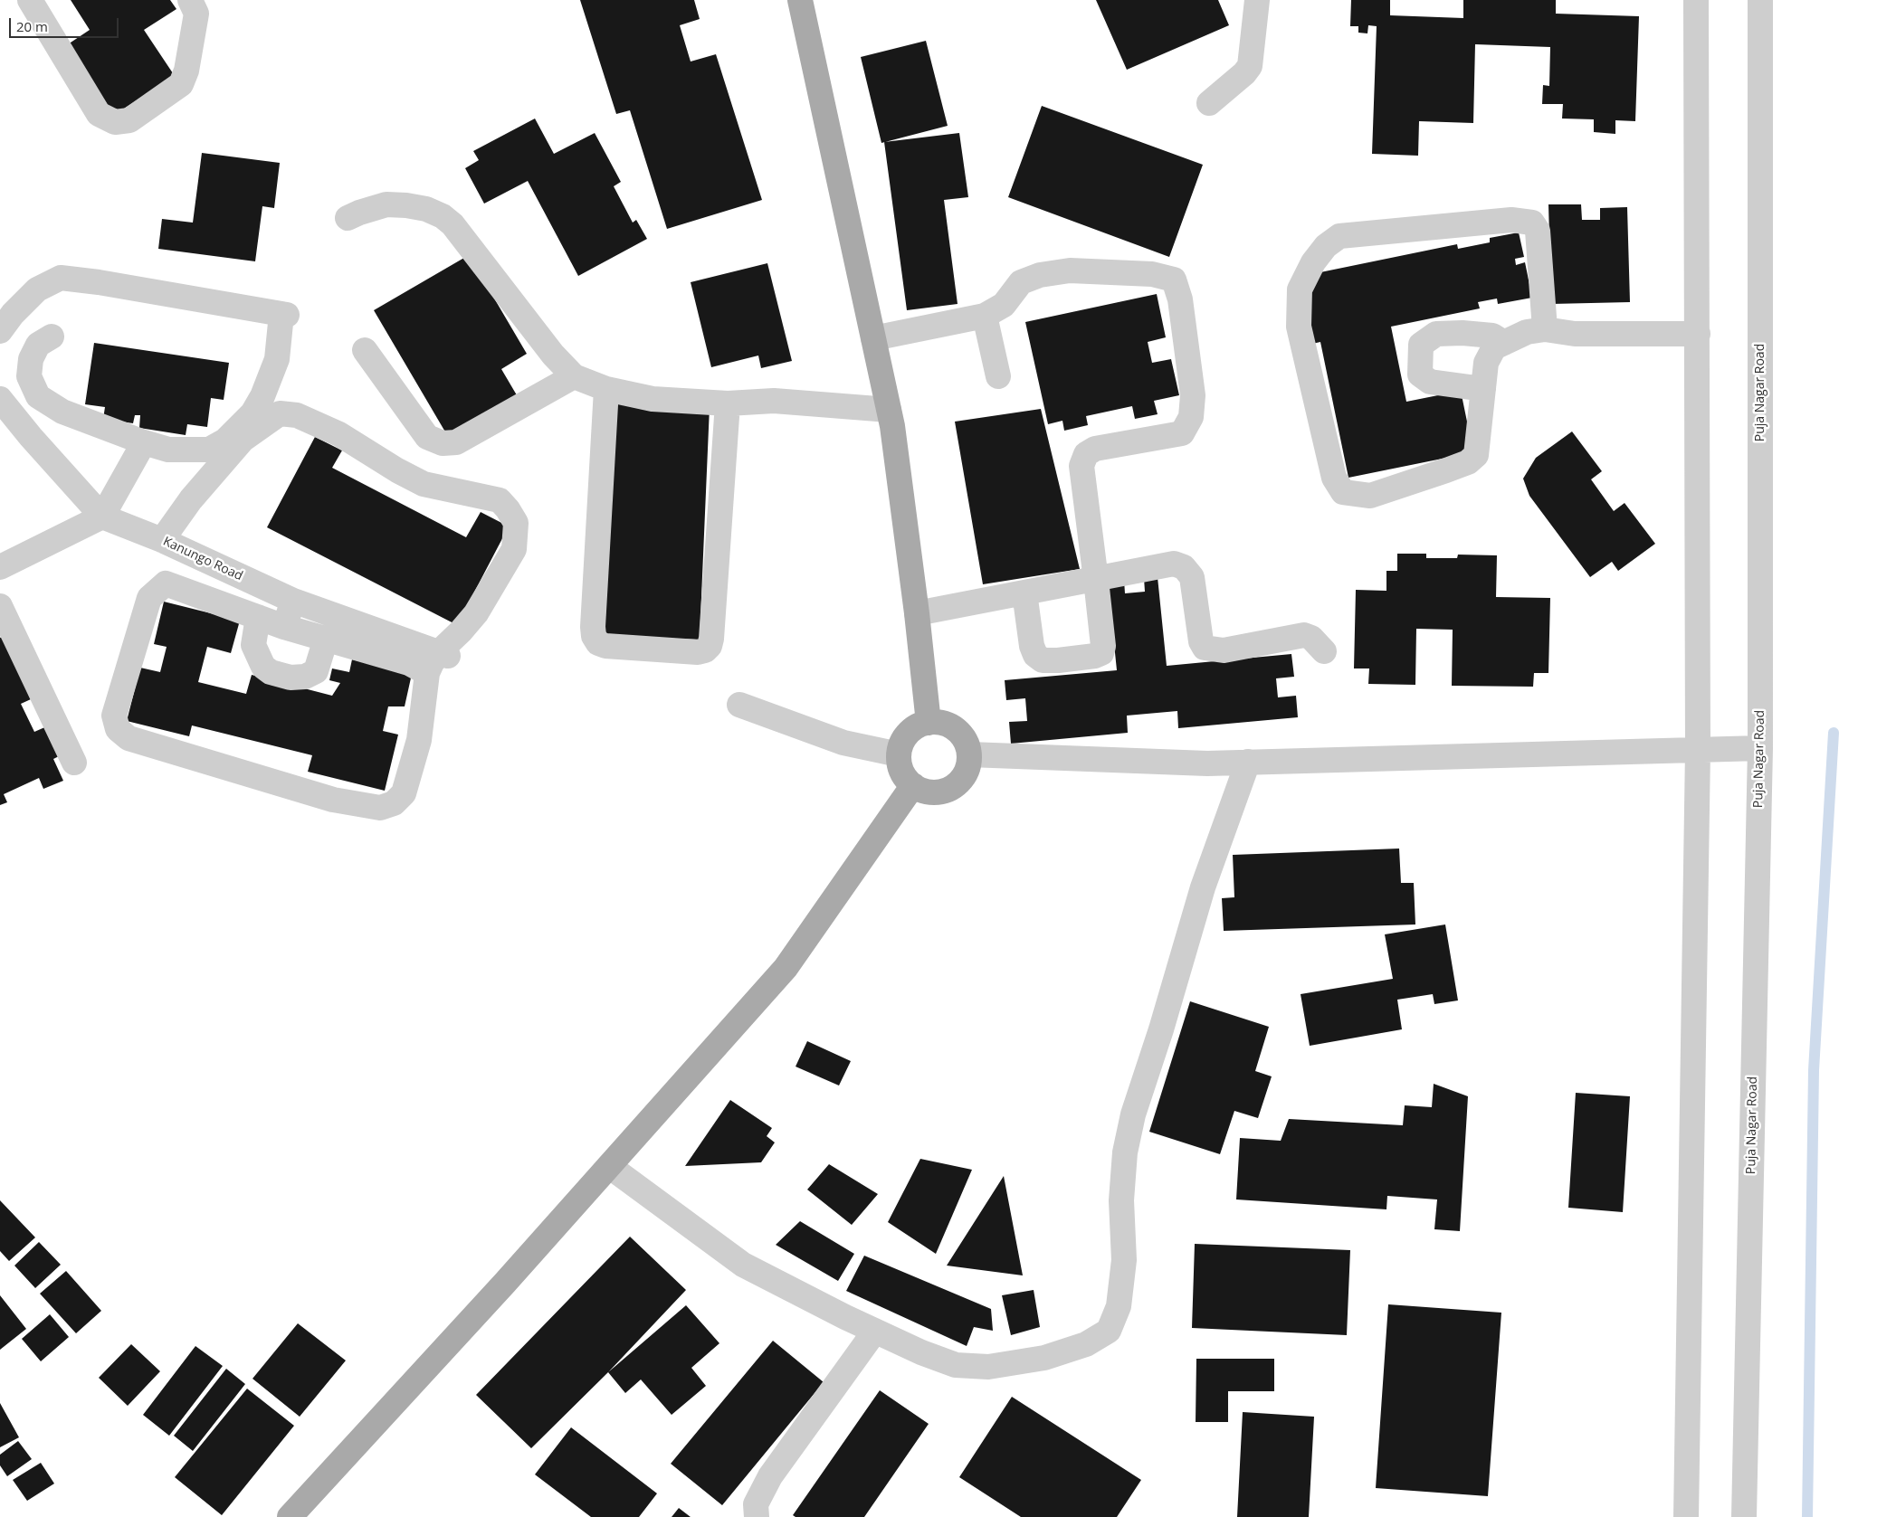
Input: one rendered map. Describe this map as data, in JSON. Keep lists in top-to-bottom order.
{
  "streets": {
    "street": ["Puja Nagar Road", "Kanungo Road"]
  },
  "scale_bar": "20 m"
}
